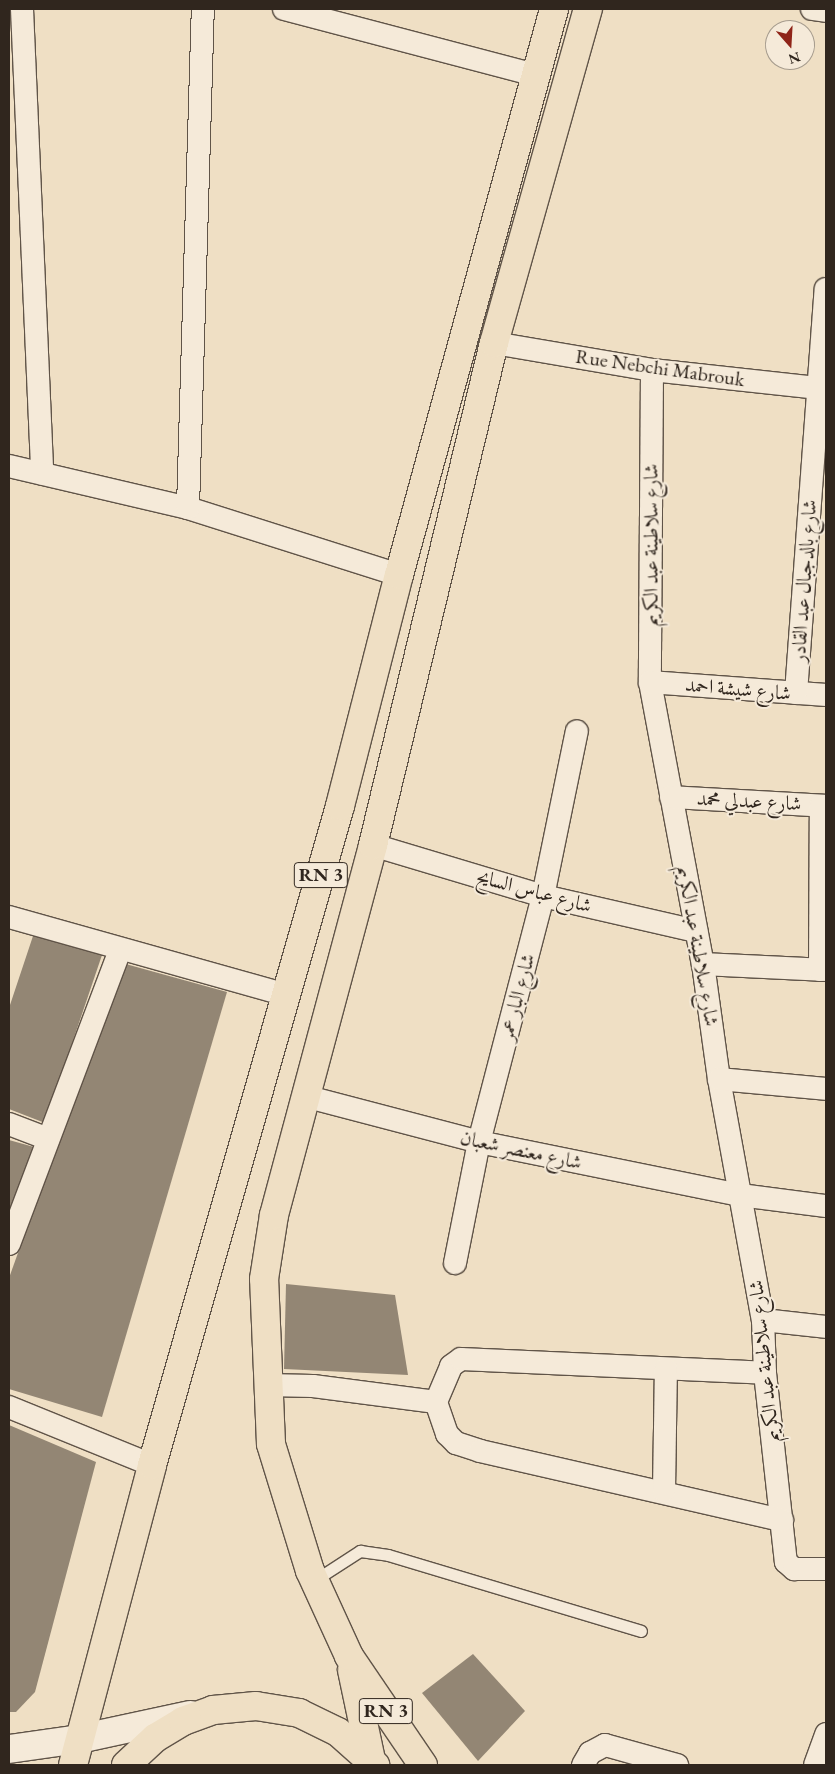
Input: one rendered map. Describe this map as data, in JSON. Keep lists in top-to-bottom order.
{
  "streets": {
    "main road": ["RN 3"],
    "street": [
      "Rue Nebchi Mabrouk",
      "شارع سلاطينة عبد الكريم",
      "شارع بالدجبال عبد القادر",
      "شارع شيشة احمد",
      "شارع عبدلي محمد",
      "شارع عباس السايح",
      "شارع البار عمر",
      "شارع معنصر شعبان"
    ]
  },
  "crossings": [
    ["Rue Nebchi Mabrouk", "شارع سلاطينة عبد الكريم"],
    ["Rue Nebchi Mabrouk", "شارع بالدجبال عبد القادر"],
    ["Rue Nebchi Mabrouk", "RN 3"],
    ["شارع سلاطينة عبد الكريم", "شارع شيشة احمد"],
    ["شارع سلاطينة عبد الكريم", "شارع عبدلي محمد"],
    ["شارع سلاطينة عبد الكريم", "شارع عباس السايح"],
    ["شارع سلاطينة عبد الكريم", "شارع معنصر شعبان"],
    ["شارع بالدجبال عبد القادر", "شارع شيشة احمد"],
    ["RN 3", "شارع عباس السايح"],
    ["RN 3", "شارع معنصر شعبان"],
    ["شارع عباس السايح", "شارع البار عمر"],
    ["شارع البار عمر", "شارع معنصر شعبان"]
  ],
  "north": "bottom"
}
